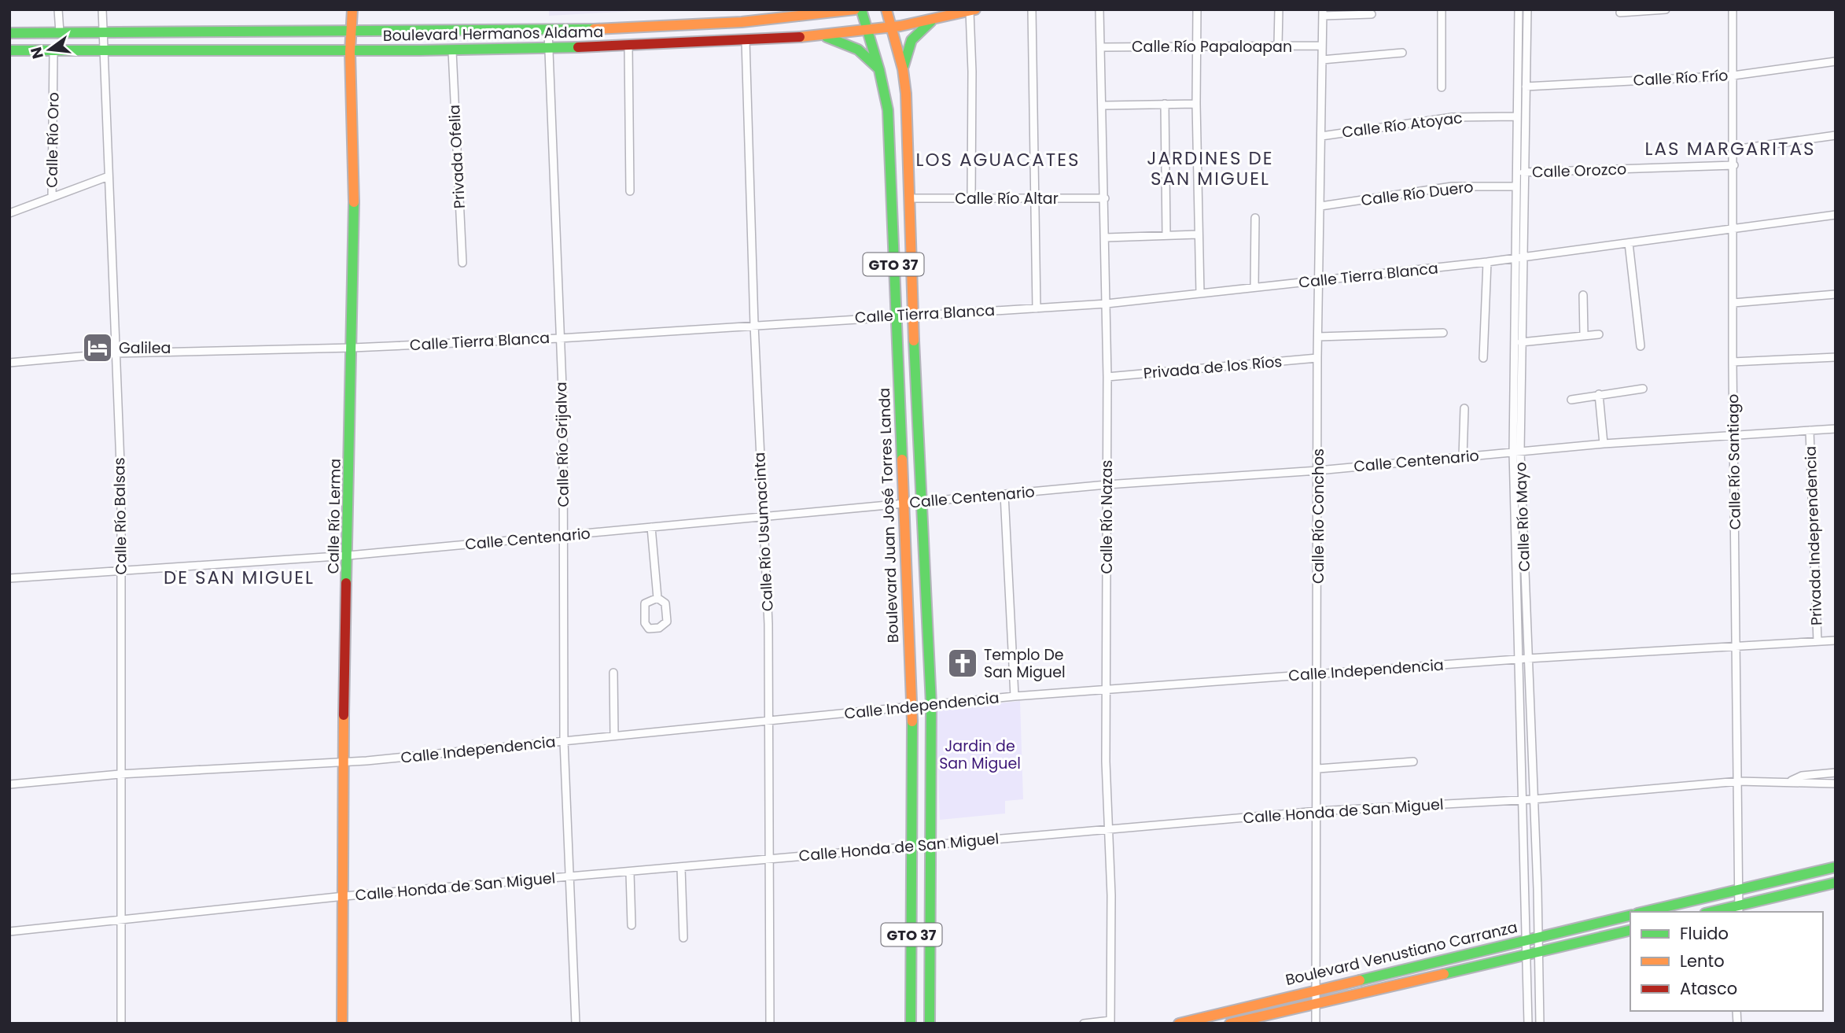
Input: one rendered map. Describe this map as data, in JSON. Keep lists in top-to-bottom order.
{
  "streets": {
    "main road": [
      "Boulevard Hermanos Aldama",
      "GTO 37",
      "Boulevard Juan José Torres Landa",
      "Calle Río Lerma",
      "Boulevard Venustiano Carranza"
    ],
    "street": [
      "Calle Río Papaloapan",
      "Calle Río Frío",
      "Calle Río Atoyac",
      "Calle Río Oro",
      "Privada Ofelia",
      "Calle Orozco",
      "Calle Río Duero",
      "Calle Río Altar",
      "Calle Tierra Blanca",
      "Privada de los Ríos",
      "Calle Río Grijalva",
      "Calle Centenario",
      "Calle Río Santiago",
      "Calle Río Balsas",
      "Calle Río Conchos",
      "Calle Río Nazas",
      "Calle Río Mayo",
      "Calle Río Usumacinta",
      "Privada Indeprendencia",
      "Calle Independencia",
      "Calle Honda de San Miguel"
    ]
  },
  "crossings": [
    ["Boulevard Hermanos Aldama", "Calle Río Oro"],
    ["Boulevard Hermanos Aldama", "Privada Ofelia"],
    ["Boulevard Hermanos Aldama", "Calle Río Grijalva"],
    ["Boulevard Hermanos Aldama", "Boulevard Juan José Torres Landa"],
    ["Boulevard Hermanos Aldama", "Calle Río Balsas"],
    ["Boulevard Hermanos Aldama", "Calle Río Lerma"],
    ["Boulevard Hermanos Aldama", "Calle Río Usumacinta"],
    ["Calle Río Papaloapan", "Calle Río Conchos"],
    ["Calle Río Papaloapan", "Calle Río Nazas"],
    ["Calle Río Frío", "Calle Río Santiago"],
    ["Calle Río Frío", "Calle Río Mayo"],
    ["Calle Río Atoyac", "Calle Río Conchos"],
    ["Calle Río Atoyac", "Calle Río Mayo"],
    ["Calle Orozco", "Calle Río Santiago"],
    ["Calle Orozco", "Calle Río Mayo"],
    ["Calle Río Duero", "Calle Río Conchos"],
    ["Calle Río Duero", "Calle Río Mayo"],
    ["Calle Río Altar", "Boulevard Juan José Torres Landa"],
    ["Calle Río Altar", "Calle Río Nazas"],
    ["Calle Tierra Blanca", "Calle Río Grijalva"],
    ["Calle Tierra Blanca", "Calle Río Santiago"],
    ["Calle Tierra Blanca", "Boulevard Juan José Torres Landa"],
    ["Calle Tierra Blanca", "Calle Río Balsas"],
    ["Calle Tierra Blanca", "Calle Río Lerma"],
    ["Calle Tierra Blanca", "Calle Río Conchos"],
    ["Calle Tierra Blanca", "Calle Río Nazas"],
    ["Calle Tierra Blanca", "Calle Río Mayo"],
    ["Calle Tierra Blanca", "Calle Río Usumacinta"],
    ["Privada de los Ríos", "Calle Río Conchos"],
    ["Privada de los Ríos", "Calle Río Nazas"],
    ["Calle Río Grijalva", "Calle Centenario"],
    ["Calle Río Grijalva", "Calle Independencia"],
    ["Calle Río Grijalva", "Calle Honda de San Miguel"],
    ["Calle Centenario", "Calle Río Santiago"],
    ["Calle Centenario", "Boulevard Juan José Torres Landa"],
    ["Calle Centenario", "Calle Río Balsas"],
    ["Calle Centenario", "Calle Río Lerma"],
    ["Calle Centenario", "Calle Río Conchos"],
    ["Calle Centenario", "Calle Río Nazas"],
    ["Calle Centenario", "Calle Río Mayo"],
    ["Calle Centenario", "Calle Río Usumacinta"],
    ["Calle Centenario", "Privada Indeprendencia"],
    ["Calle Río Santiago", "Calle Independencia"],
    ["Calle Río Santiago", "Calle Honda de San Miguel"],
    ["Boulevard Juan José Torres Landa", "Calle Independencia"],
    ["Boulevard Juan José Torres Landa", "Calle Honda de San Miguel"],
    ["Calle Río Balsas", "Calle Independencia"],
    ["Calle Río Balsas", "Calle Honda de San Miguel"],
    ["Calle Río Lerma", "Calle Independencia"],
    ["Calle Río Lerma", "Calle Honda de San Miguel"],
    ["Calle Río Conchos", "Calle Independencia"],
    ["Calle Río Conchos", "Calle Honda de San Miguel"],
    ["Calle Río Conchos", "Boulevard Venustiano Carranza"],
    ["Calle Río Nazas", "Calle Independencia"],
    ["Calle Río Nazas", "Calle Honda de San Miguel"],
    ["Calle Río Mayo", "Calle Independencia"],
    ["Calle Río Mayo", "Calle Honda de San Miguel"],
    ["Calle Río Mayo", "Boulevard Venustiano Carranza"],
    ["Calle Río Usumacinta", "Calle Independencia"],
    ["Calle Río Usumacinta", "Calle Honda de San Miguel"],
    ["Privada Indeprendencia", "Calle Independencia"]
  ],
  "districts": [
    "LAS MARGARITAS",
    "JARDINES DE SAN MIGUEL",
    "LOS AGUACATES",
    "DE SAN MIGUEL"
  ],
  "parks": ["Jardin de San Miguel"],
  "places": {
    "hotel": ["Galilea"],
    "church": ["Templo De San Miguel"]
  },
  "legend": ["Fluido", "Lento", "Atasco"],
  "north": "left"
}
